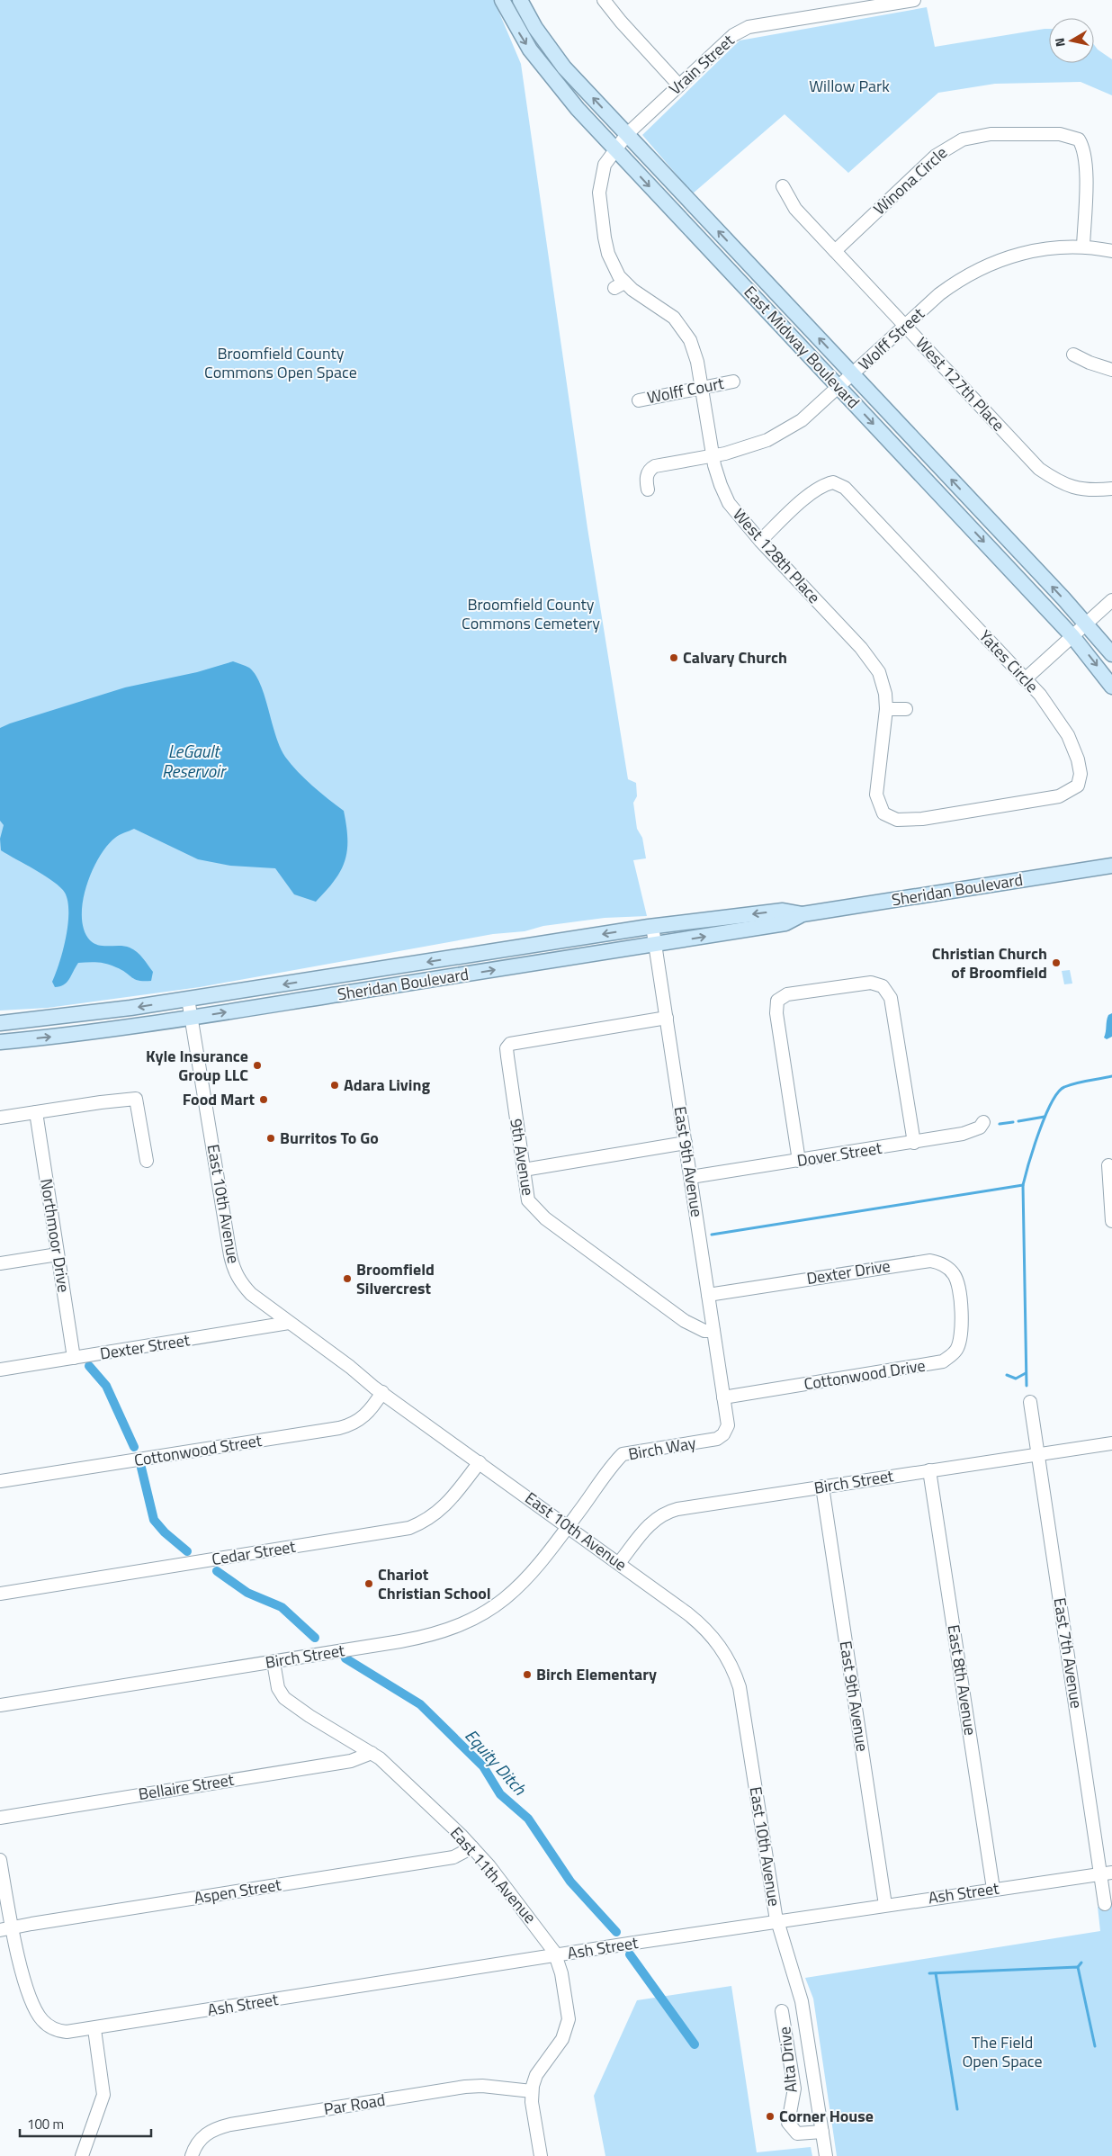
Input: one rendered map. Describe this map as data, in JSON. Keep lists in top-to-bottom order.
{
  "streets": {
    "main road": ["East Midway Boulevard", "Sheridan Boulevard"],
    "street": [
      "Vrain Street",
      "Winona Circle",
      "Wolff Street",
      "West 127th Place",
      "Wolff Court",
      "West 128th Place",
      "Yates Circle",
      "Dover Street",
      "9th Avenue",
      "East 9th Avenue",
      "East 10th Avenue",
      "Northmoor Drive",
      "Dexter Drive",
      "Dexter Street",
      "Cottonwood Drive",
      "Birch Way",
      "Cottonwood Street",
      "Birch Street",
      "Cedar Street",
      "East 7th Avenue",
      "East 8th Avenue",
      "Bellaire Street",
      "East 11th Avenue",
      "Aspen Street",
      "Ash Street",
      "Alta Drive",
      "Par Road"
    ]
  },
  "crossings": [
    ["Vrain Street", "East Midway Boulevard"],
    ["Vrain Street", "West 128th Place"],
    ["Winona Circle", "Wolff Street"],
    ["Winona Circle", "West 127th Place"],
    ["Wolff Street", "East Midway Boulevard"],
    ["Wolff Street", "West 127th Place"],
    ["Wolff Street", "West 128th Place"],
    ["East Midway Boulevard", "West 128th Place"],
    ["Wolff Court", "West 128th Place"],
    ["West 128th Place", "Yates Circle"],
    ["Sheridan Boulevard", "East 9th Avenue"],
    ["Sheridan Boulevard", "East 10th Avenue"],
    ["Dover Street", "East 9th Avenue"],
    ["9th Avenue", "East 9th Avenue"],
    ["East 9th Avenue", "Dexter Drive"],
    ["East 9th Avenue", "Cottonwood Drive"],
    ["East 9th Avenue", "Birch Way"],
    ["East 9th Avenue", "Birch Street"],
    ["East 9th Avenue", "Ash Street"],
    ["East 10th Avenue", "Dexter Street"],
    ["East 10th Avenue", "Birch Way"],
    ["East 10th Avenue", "Cottonwood Street"],
    ["East 10th Avenue", "Birch Street"],
    ["East 10th Avenue", "Cedar Street"],
    ["East 10th Avenue", "Ash Street"],
    ["East 10th Avenue", "Alta Drive"],
    ["Northmoor Drive", "Dexter Street"],
    ["Dexter Drive", "Cottonwood Drive"],
    ["Cottonwood Drive", "Birch Way"],
    ["Birch Way", "Birch Street"],
    ["Birch Street", "East 7th Avenue"],
    ["Birch Street", "East 8th Avenue"],
    ["Birch Street", "East 11th Avenue"],
    ["East 7th Avenue", "Ash Street"],
    ["East 8th Avenue", "Ash Street"],
    ["Bellaire Street", "East 11th Avenue"],
    ["East 11th Avenue", "Aspen Street"],
    ["East 11th Avenue", "Ash Street"],
    ["East 11th Avenue", "Par Road"],
    ["Aspen Street", "Ash Street"]
  ],
  "water": ["LeGault Reservoir", "Equity Ditch"],
  "parks": [
    "Willow Park",
    "Broomfield County Commons Open Space",
    "Broomfield County Commons Cemetery",
    "The Field Open Space"
  ],
  "places": [
    "Calvary Church",
    "Christian Church of Broomfield",
    "Kyle Insurance Group LLC",
    "Adara Living",
    "Food Mart",
    "Burritos To Go",
    "Broomfield Silvercrest",
    "Chariot Christian School",
    "Birch Elementary",
    "Corner House"
  ],
  "scale_bar": "100 m",
  "north": "left"
}
